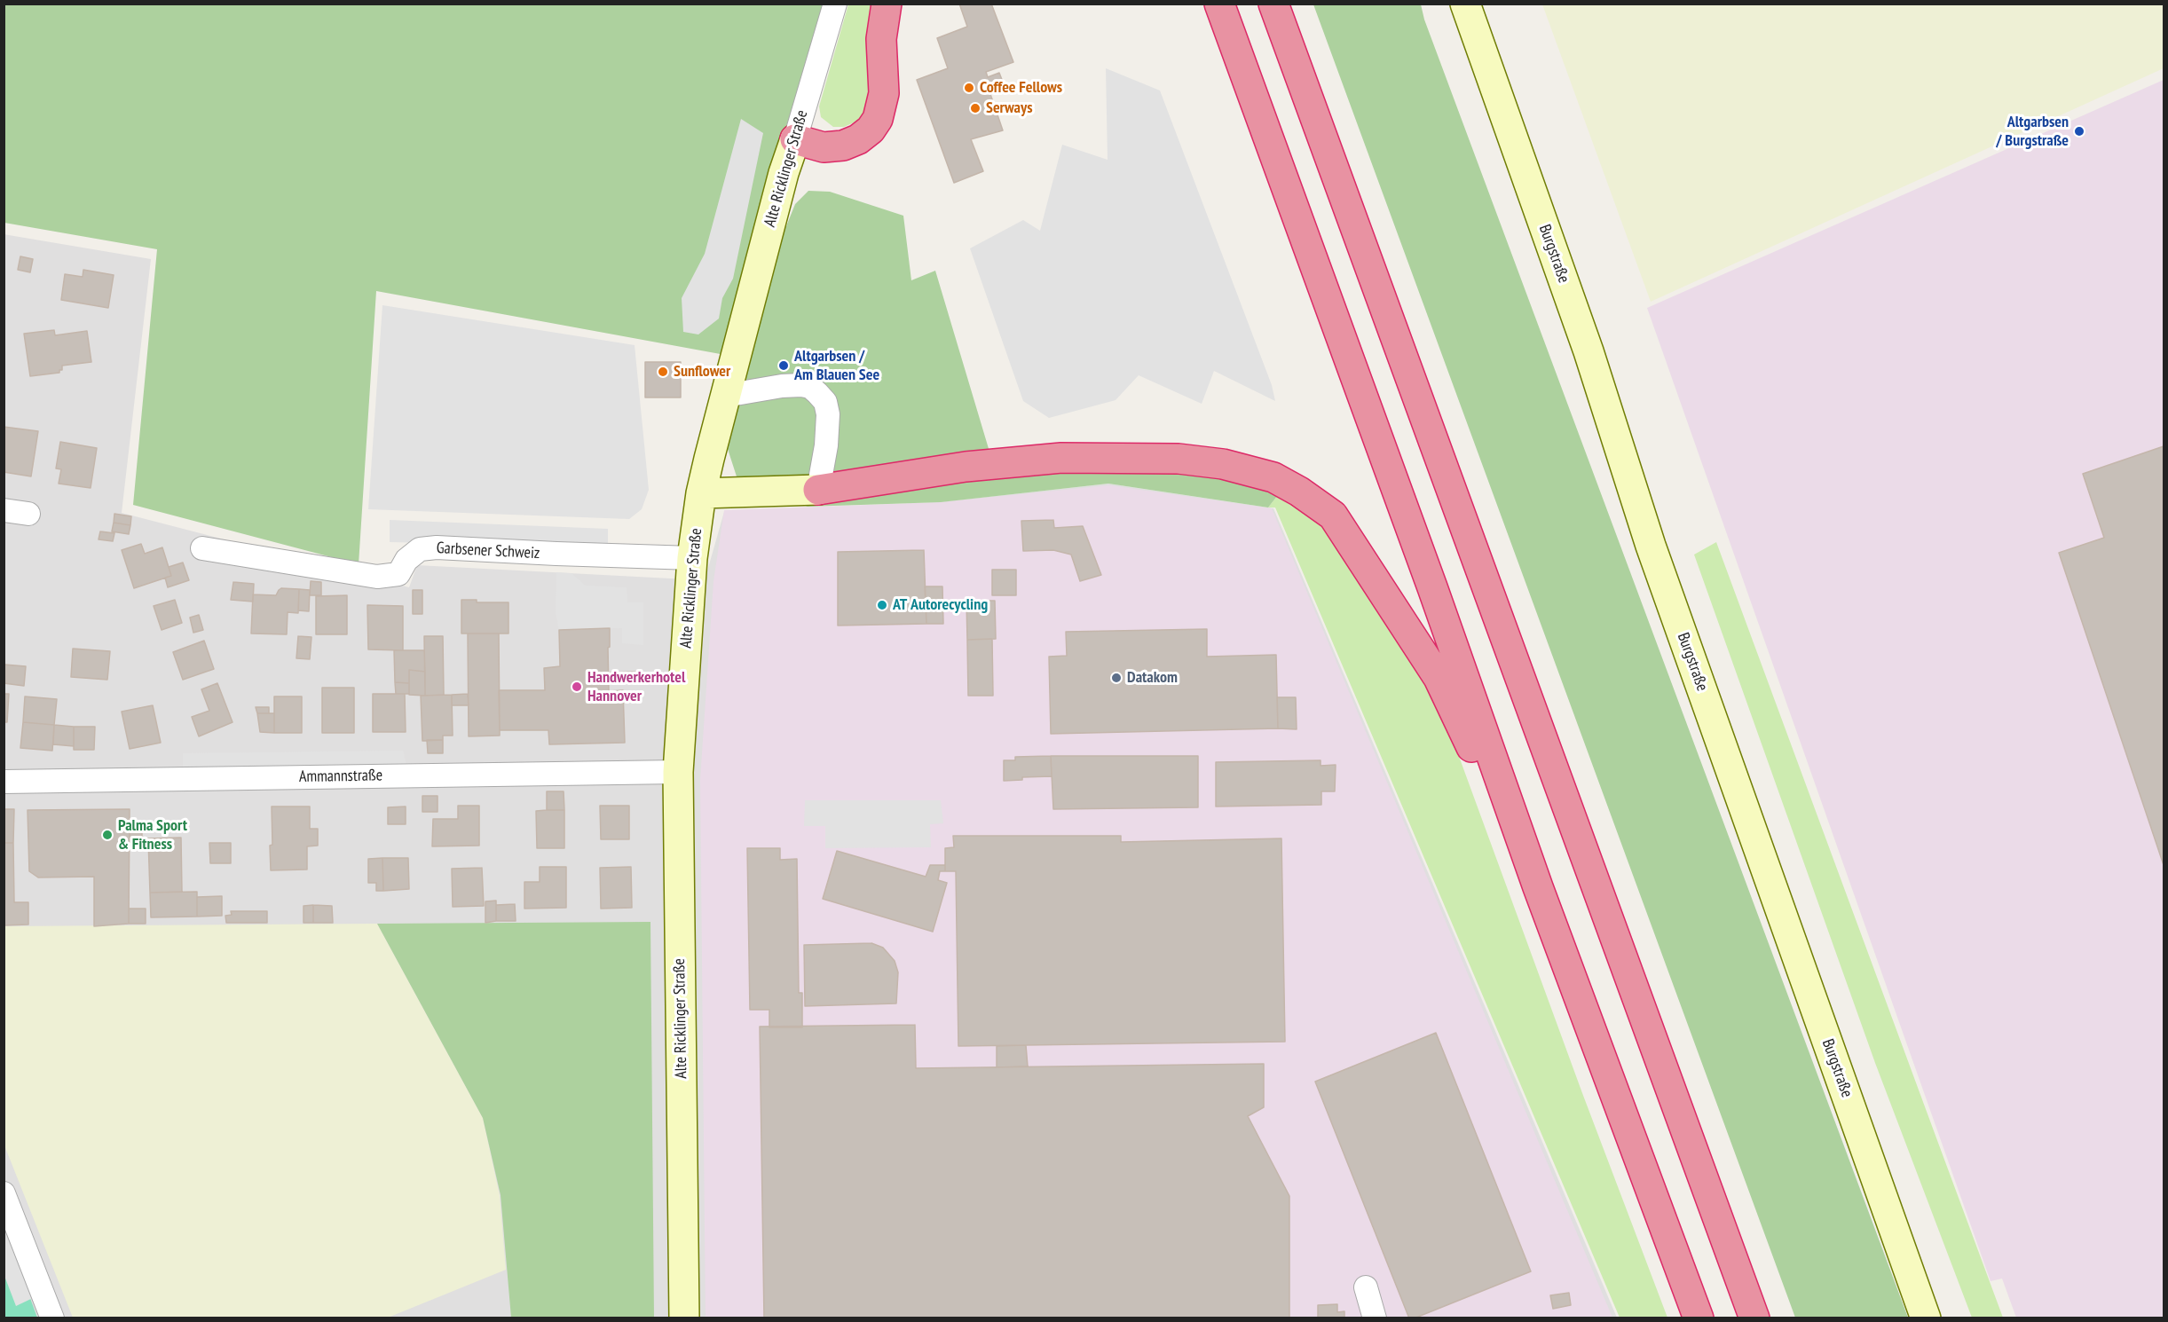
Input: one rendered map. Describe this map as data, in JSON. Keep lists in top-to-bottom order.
{
  "streets": {
    "street": [
      "Alte Ricklinger Straße",
      "Burgstraße",
      "Garbsener Schweiz",
      "Ammannstraße"
    ]
  },
  "crossings": [
    ["Alte Ricklinger Straße", "Garbsener Schweiz"],
    ["Alte Ricklinger Straße", "Ammannstraße"]
  ],
  "places": [
    "Coffee Fellows",
    "Serways",
    "Altgarbsen / Burgstraße",
    "Altgarbsen / Am Blauen See",
    "Sunflower",
    "AT Autorecycling",
    "Datakom",
    "Handwerkerhotel Hannover",
    "Palma Sport & Fitness"
  ]
}
